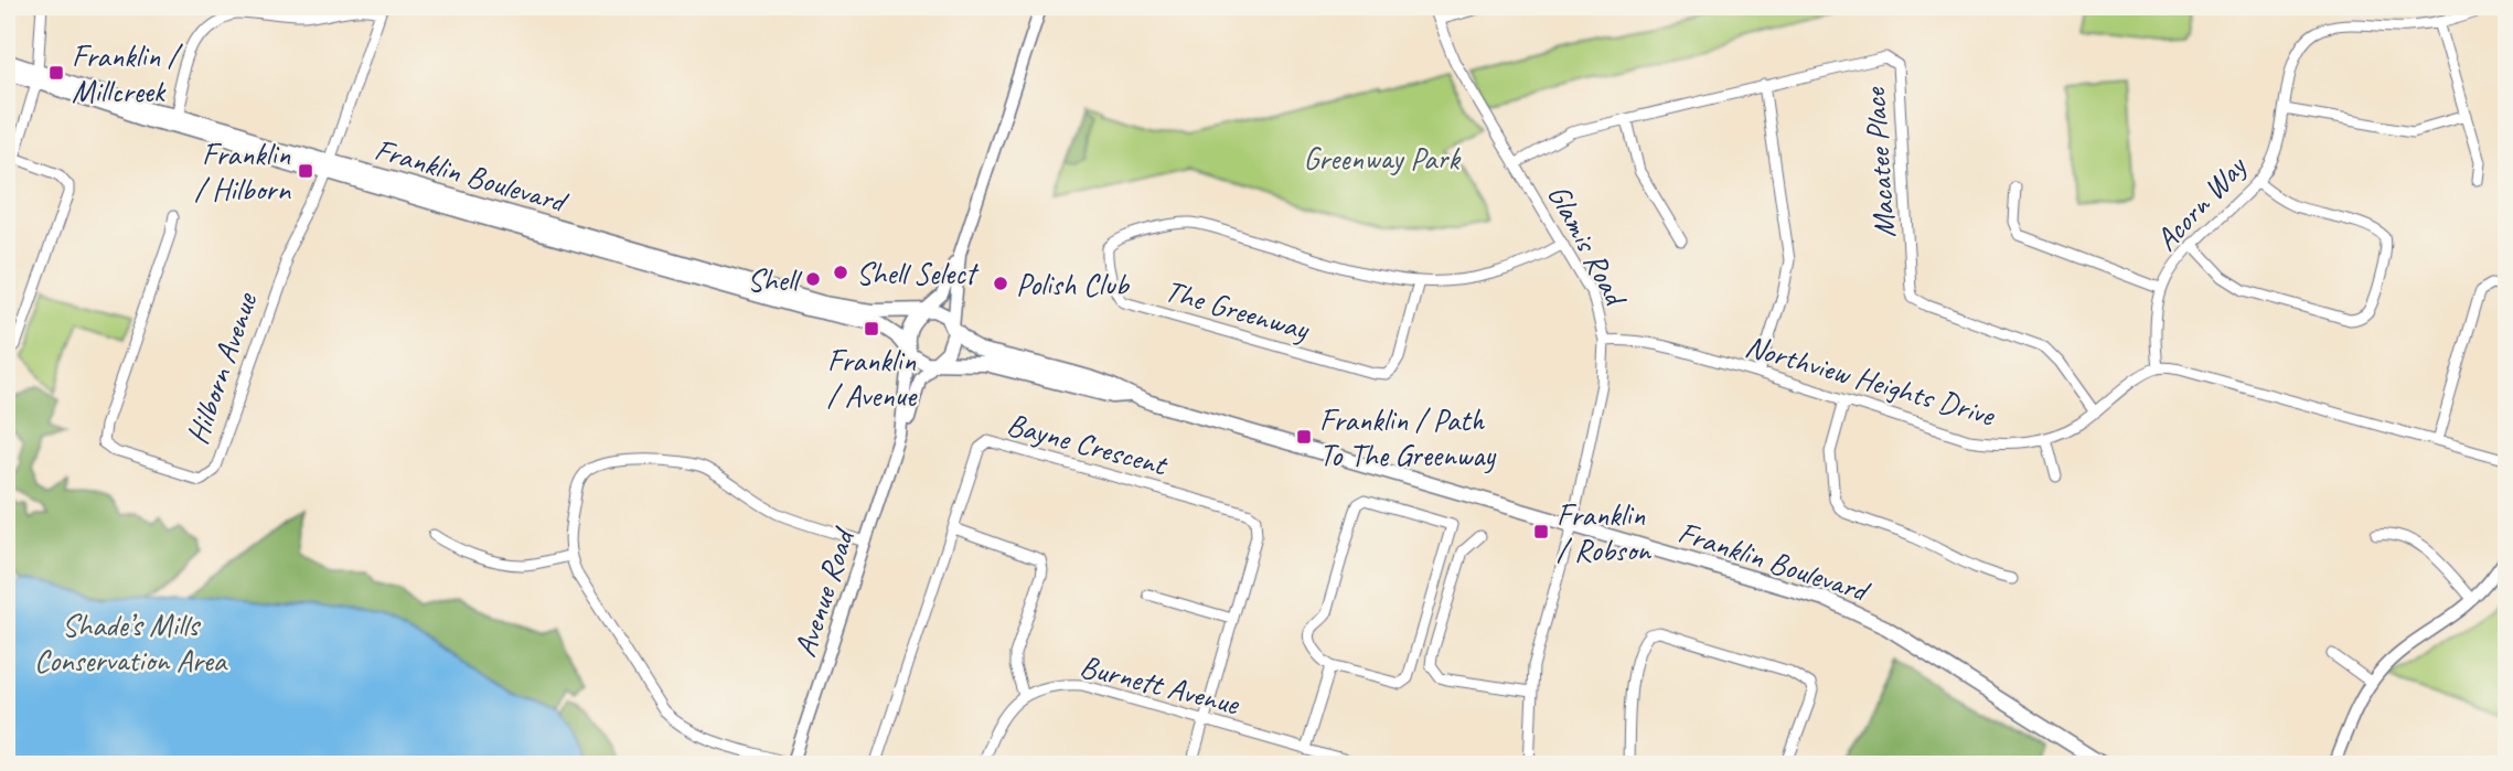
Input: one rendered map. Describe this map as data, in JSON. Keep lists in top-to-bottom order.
{
  "streets": {
    "main road": ["Franklin Boulevard"],
    "street": [
      "Macatee Place",
      "Acorn Way",
      "Glamis Road",
      "The Greenway",
      "Hilborn Avenue",
      "Northview Heights Drive",
      "Bayne Crescent",
      "Avenue Road",
      "Burnett Avenue"
    ]
  },
  "crossings": [
    ["Macatee Place", "Glamis Road"],
    ["Macatee Place", "Northview Heights Drive"],
    ["Franklin Boulevard", "Glamis Road"],
    ["Franklin Boulevard", "Hilborn Avenue"],
    ["Franklin Boulevard", "Avenue Road"],
    ["Acorn Way", "Northview Heights Drive"],
    ["Glamis Road", "The Greenway"],
    ["Glamis Road", "Northview Heights Drive"],
    ["Bayne Crescent", "Burnett Avenue"]
  ],
  "parks": ["Greenway Park", "Shade’s Mills Conservation Area"],
  "places": {
    "transit": [
      "Franklin / Millcreek",
      "Franklin / Hilborn",
      "Franklin / Avenue",
      "Franklin / Path To The Greenway",
      "Franklin / Robson"
    ],
    "other": ["Shell Select", "Shell", "Polish Club"]
  }
}
